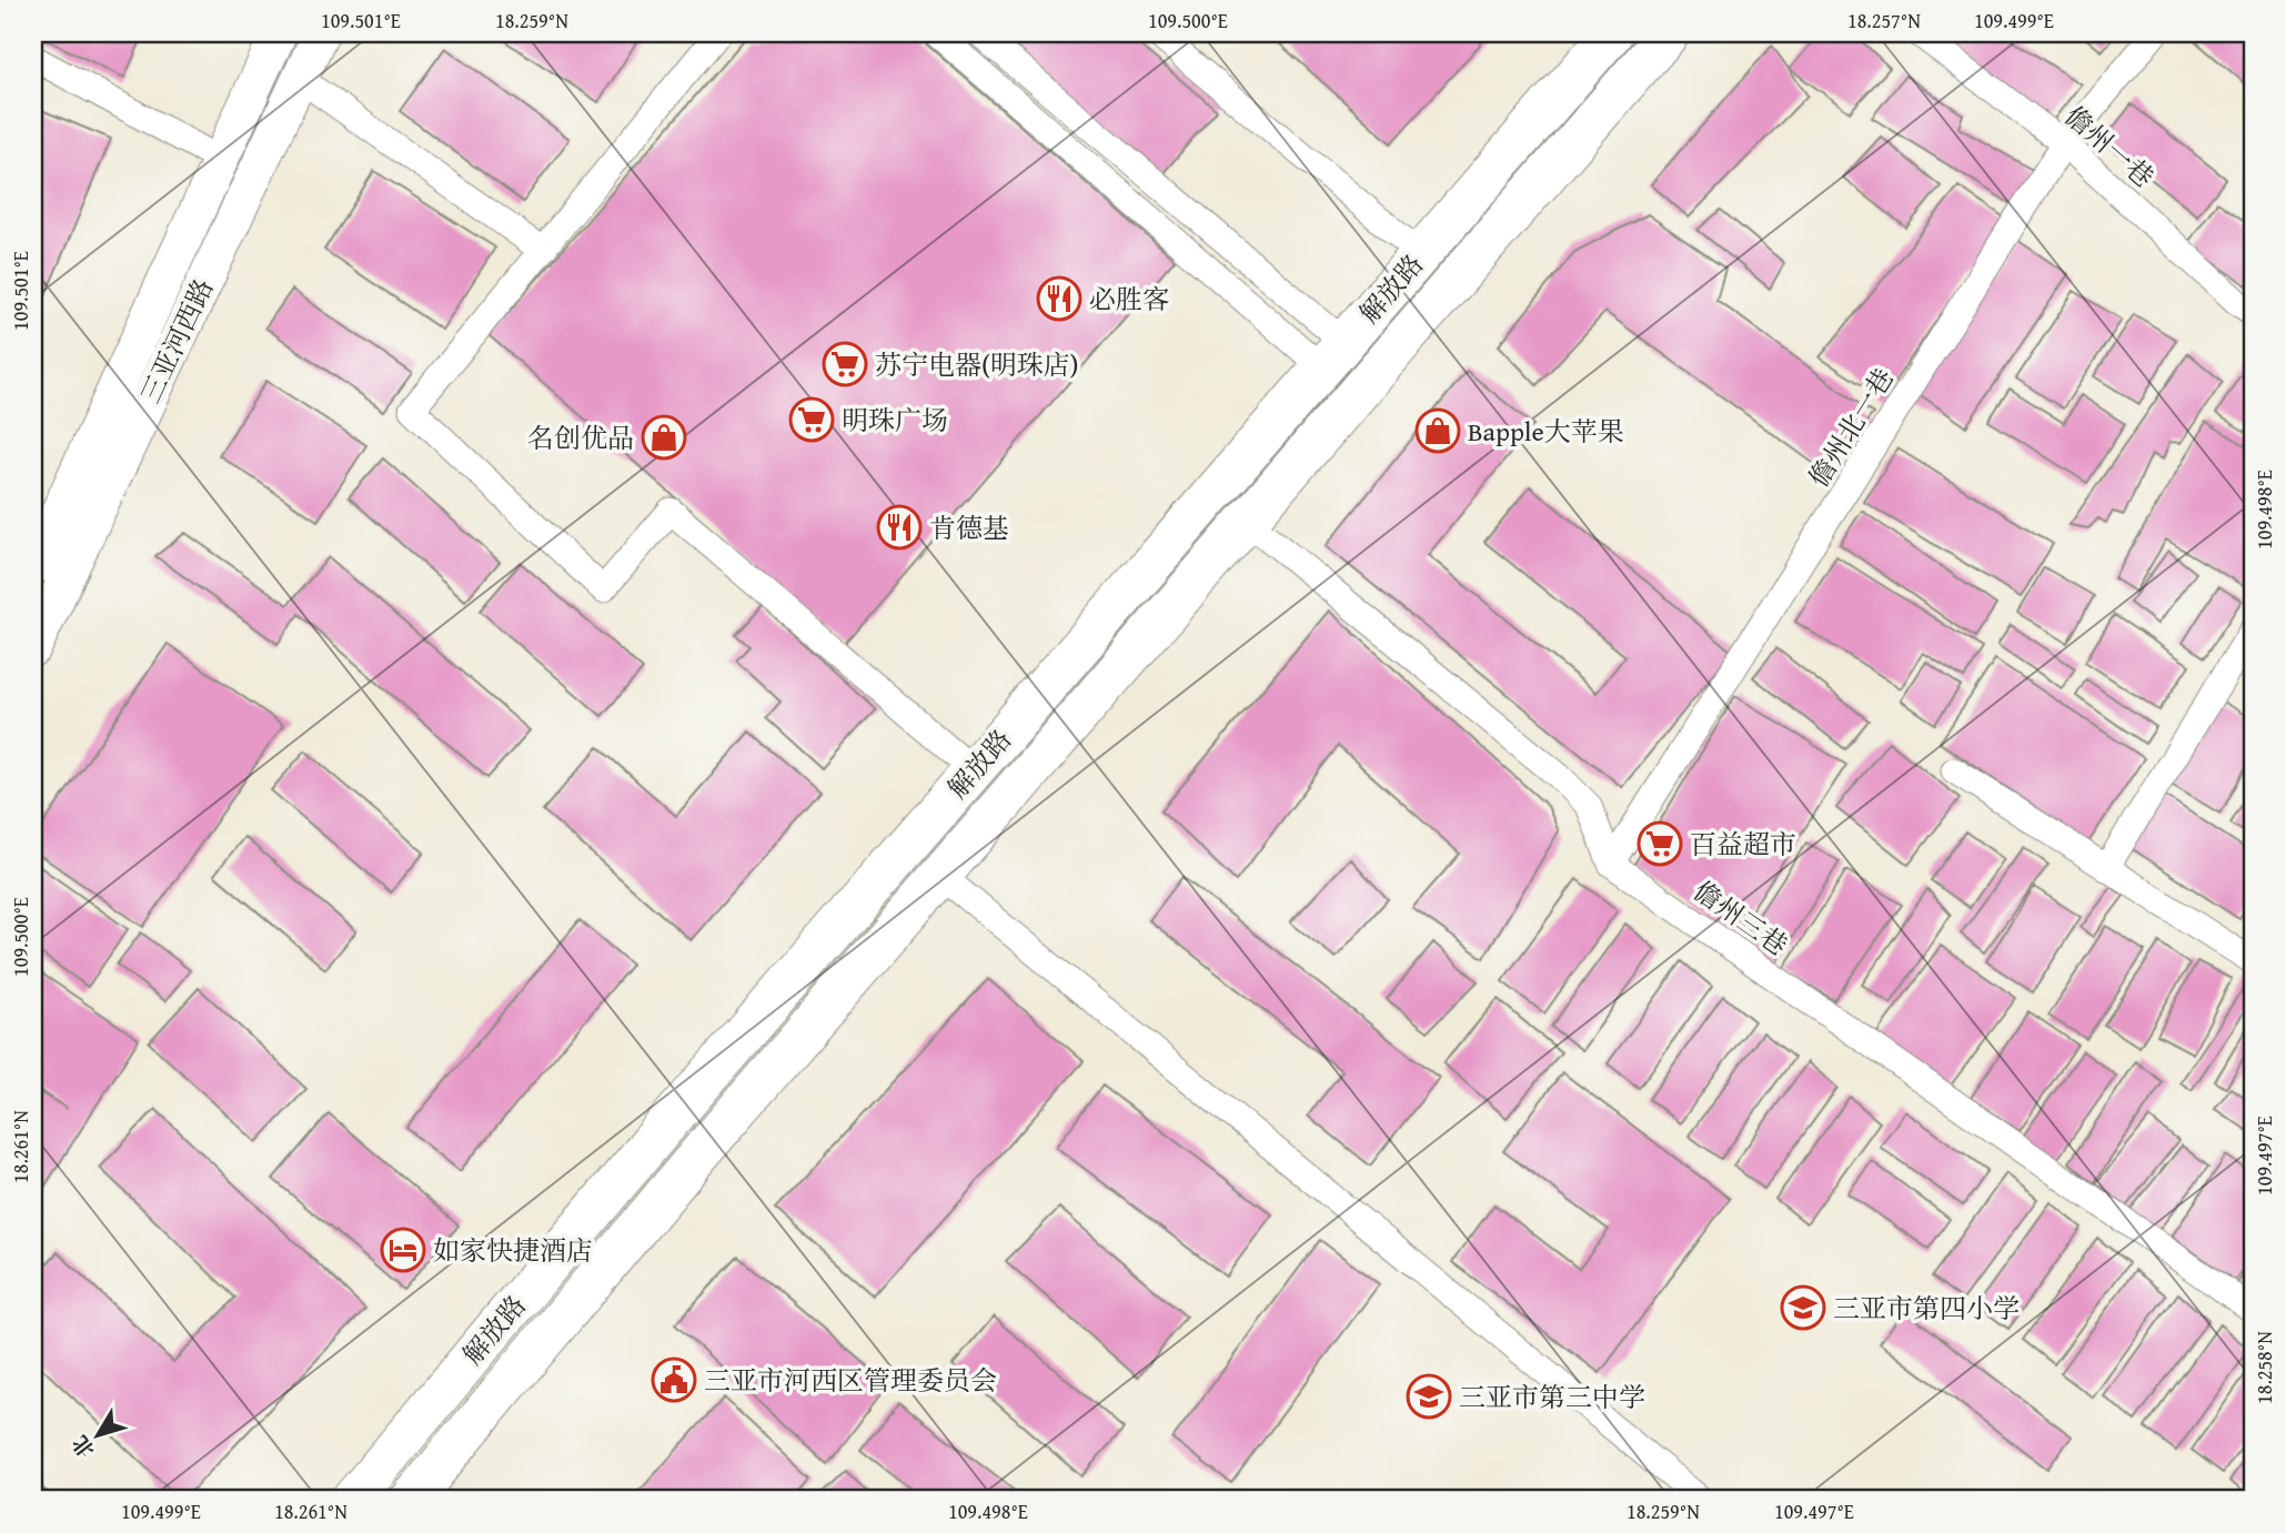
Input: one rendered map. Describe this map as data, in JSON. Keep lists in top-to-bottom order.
{
  "streets": {
    "main road": ["解放路", "三亚河西路"],
    "street": ["儋州一巷", "儋州北一巷", "儋州三巷"]
  },
  "crossings": [
    ["儋州一巷", "儋州北一巷"],
    ["儋州北一巷", "儋州三巷"]
  ],
  "places": {
    "restaurant": ["必胜客", "肯德基"],
    "supermarket": ["苏宁电器(明珠店)", "明珠广场", "百益超市"],
    "shop": ["Bapple大苹果", "名创优品"],
    "hotel": ["如家快捷酒店"],
    "school or university": ["三亚市第四小学", "三亚市第三中学"],
    "public building": ["三亚市河西区管理委员会"]
  },
  "north": "bottom left",
  "coordinates": [
    "109.501°E",
    "18.259°N",
    "109.500°E",
    "18.257°N",
    "109.499°E",
    "109.498°E",
    "18.261°N",
    "109.497°E",
    "18.258°N"
  ]
}
